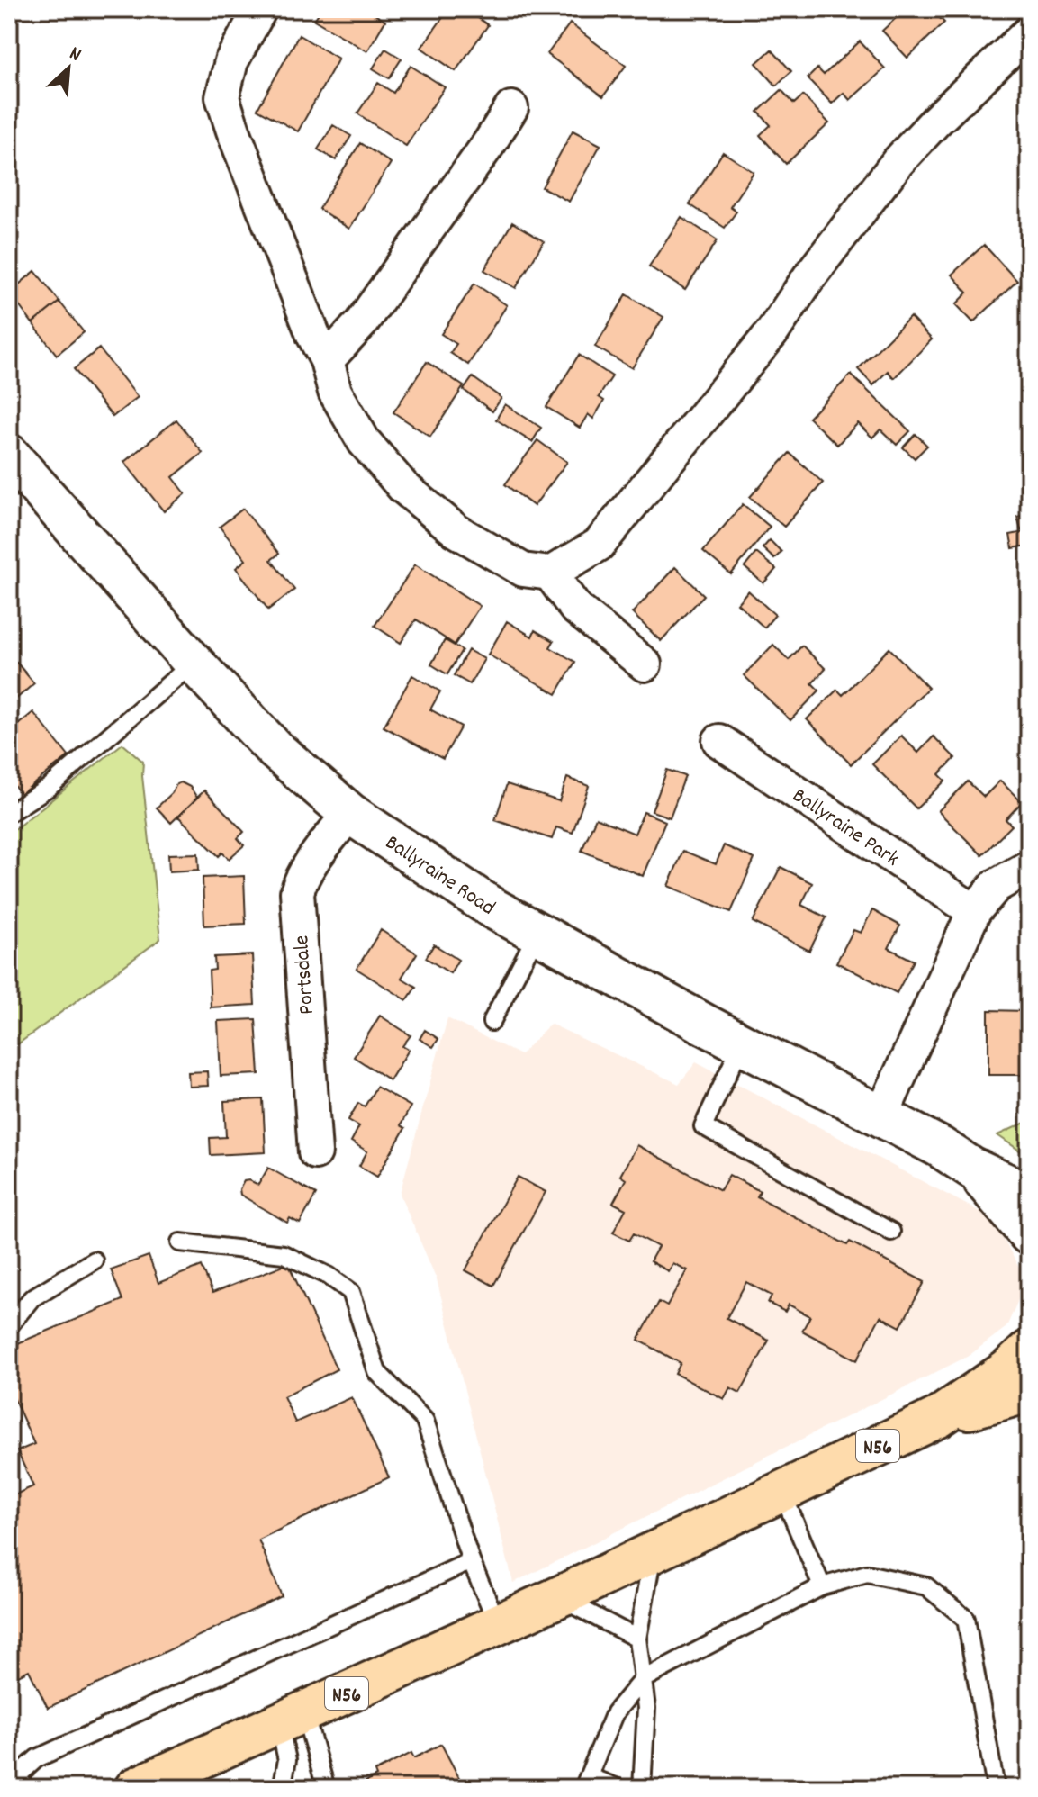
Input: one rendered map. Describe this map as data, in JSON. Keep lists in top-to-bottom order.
{
  "streets": {
    "main road": ["Ballyraine Road", "N56"],
    "street": ["Ballyraine Park", "Portsdale"]
  },
  "crossings": [
    ["Ballyraine Road", "Portsdale"]
  ],
  "north": "top right"
}
